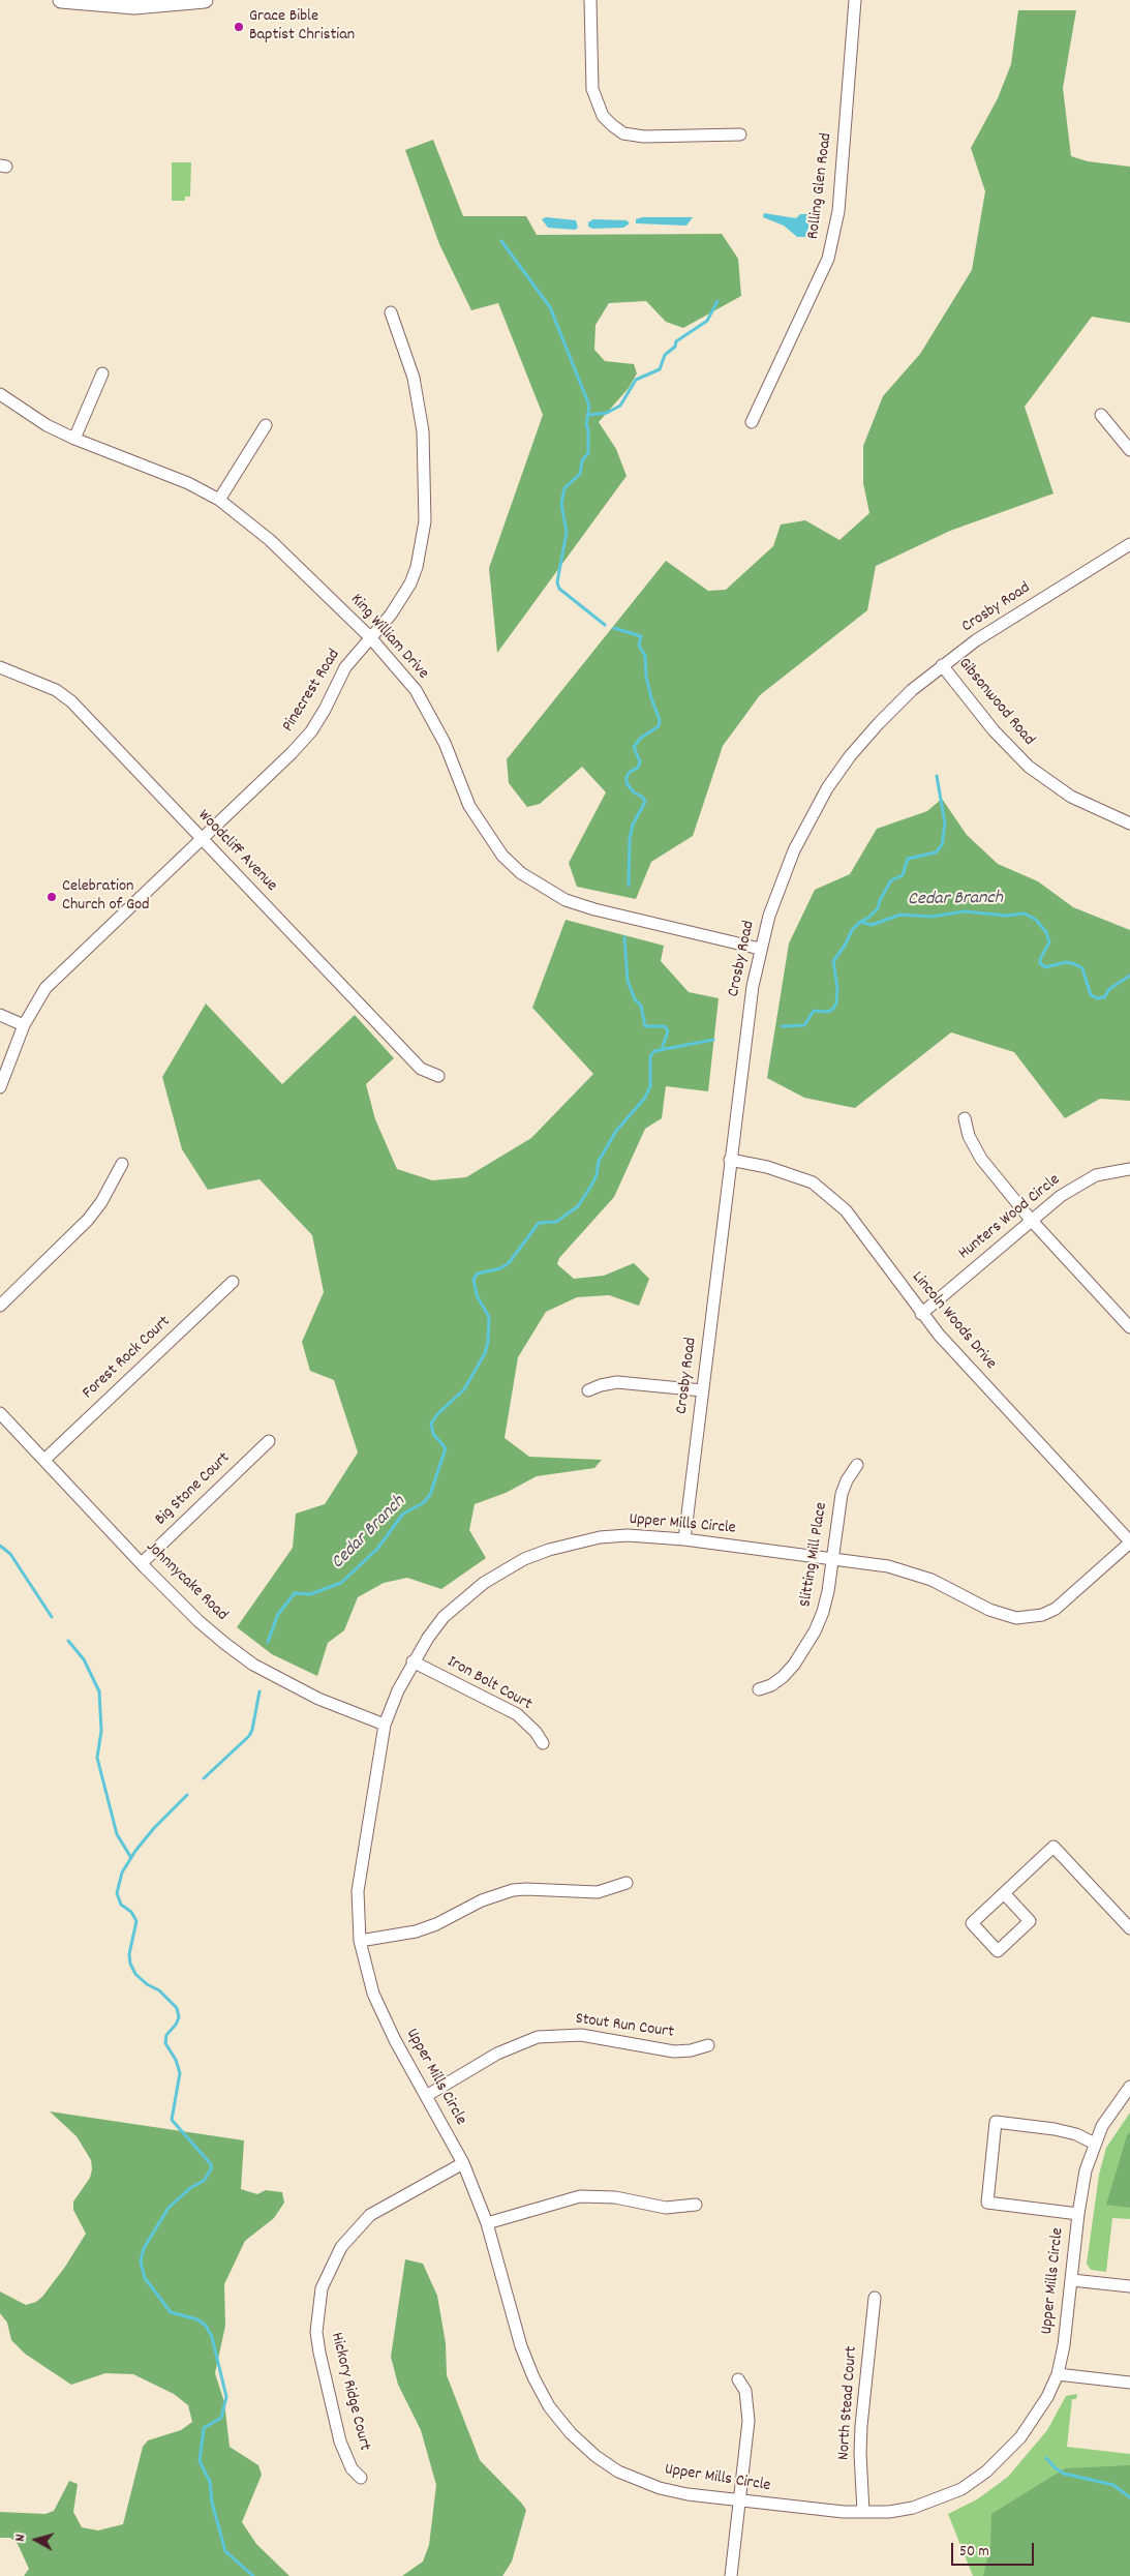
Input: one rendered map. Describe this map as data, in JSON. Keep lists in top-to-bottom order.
{
  "streets": {
    "street": [
      "Rolling Glen Road",
      "Crosby Road",
      "King William Drive",
      "Pinecrest Road",
      "Gibsonwood Road",
      "Woodcliff Avenue",
      "Hunters Wood Circle",
      "Lincoln Woods Drive",
      "Forest Rock Court",
      "Big Stone Court",
      "Upper Mills Circle",
      "Slitting Mill Place",
      "Johnnycake Road",
      "Iron Bolt Court",
      "Stout Run Court",
      "Hickory Ridge Court",
      "North Stead Court"
    ]
  },
  "crossings": [
    ["Crosby Road", "King William Drive"],
    ["Crosby Road", "Gibsonwood Road"],
    ["Crosby Road", "Lincoln Woods Drive"],
    ["Crosby Road", "Upper Mills Circle"],
    ["King William Drive", "Pinecrest Road"],
    ["Pinecrest Road", "Woodcliff Avenue"],
    ["Hunters Wood Circle", "Lincoln Woods Drive"],
    ["Lincoln Woods Drive", "Upper Mills Circle"],
    ["Forest Rock Court", "Johnnycake Road"],
    ["Big Stone Court", "Johnnycake Road"],
    ["Upper Mills Circle", "Slitting Mill Place"],
    ["Upper Mills Circle", "Johnnycake Road"],
    ["Upper Mills Circle", "Iron Bolt Court"],
    ["Upper Mills Circle", "Stout Run Court"],
    ["Upper Mills Circle", "Hickory Ridge Court"],
    ["Upper Mills Circle", "North Stead Court"]
  ],
  "water": ["Cedar Branch"],
  "places": ["Grace Bible Baptist Christian", "Celebration Church of God"],
  "scale_bar": "50 m",
  "north": "left"
}
